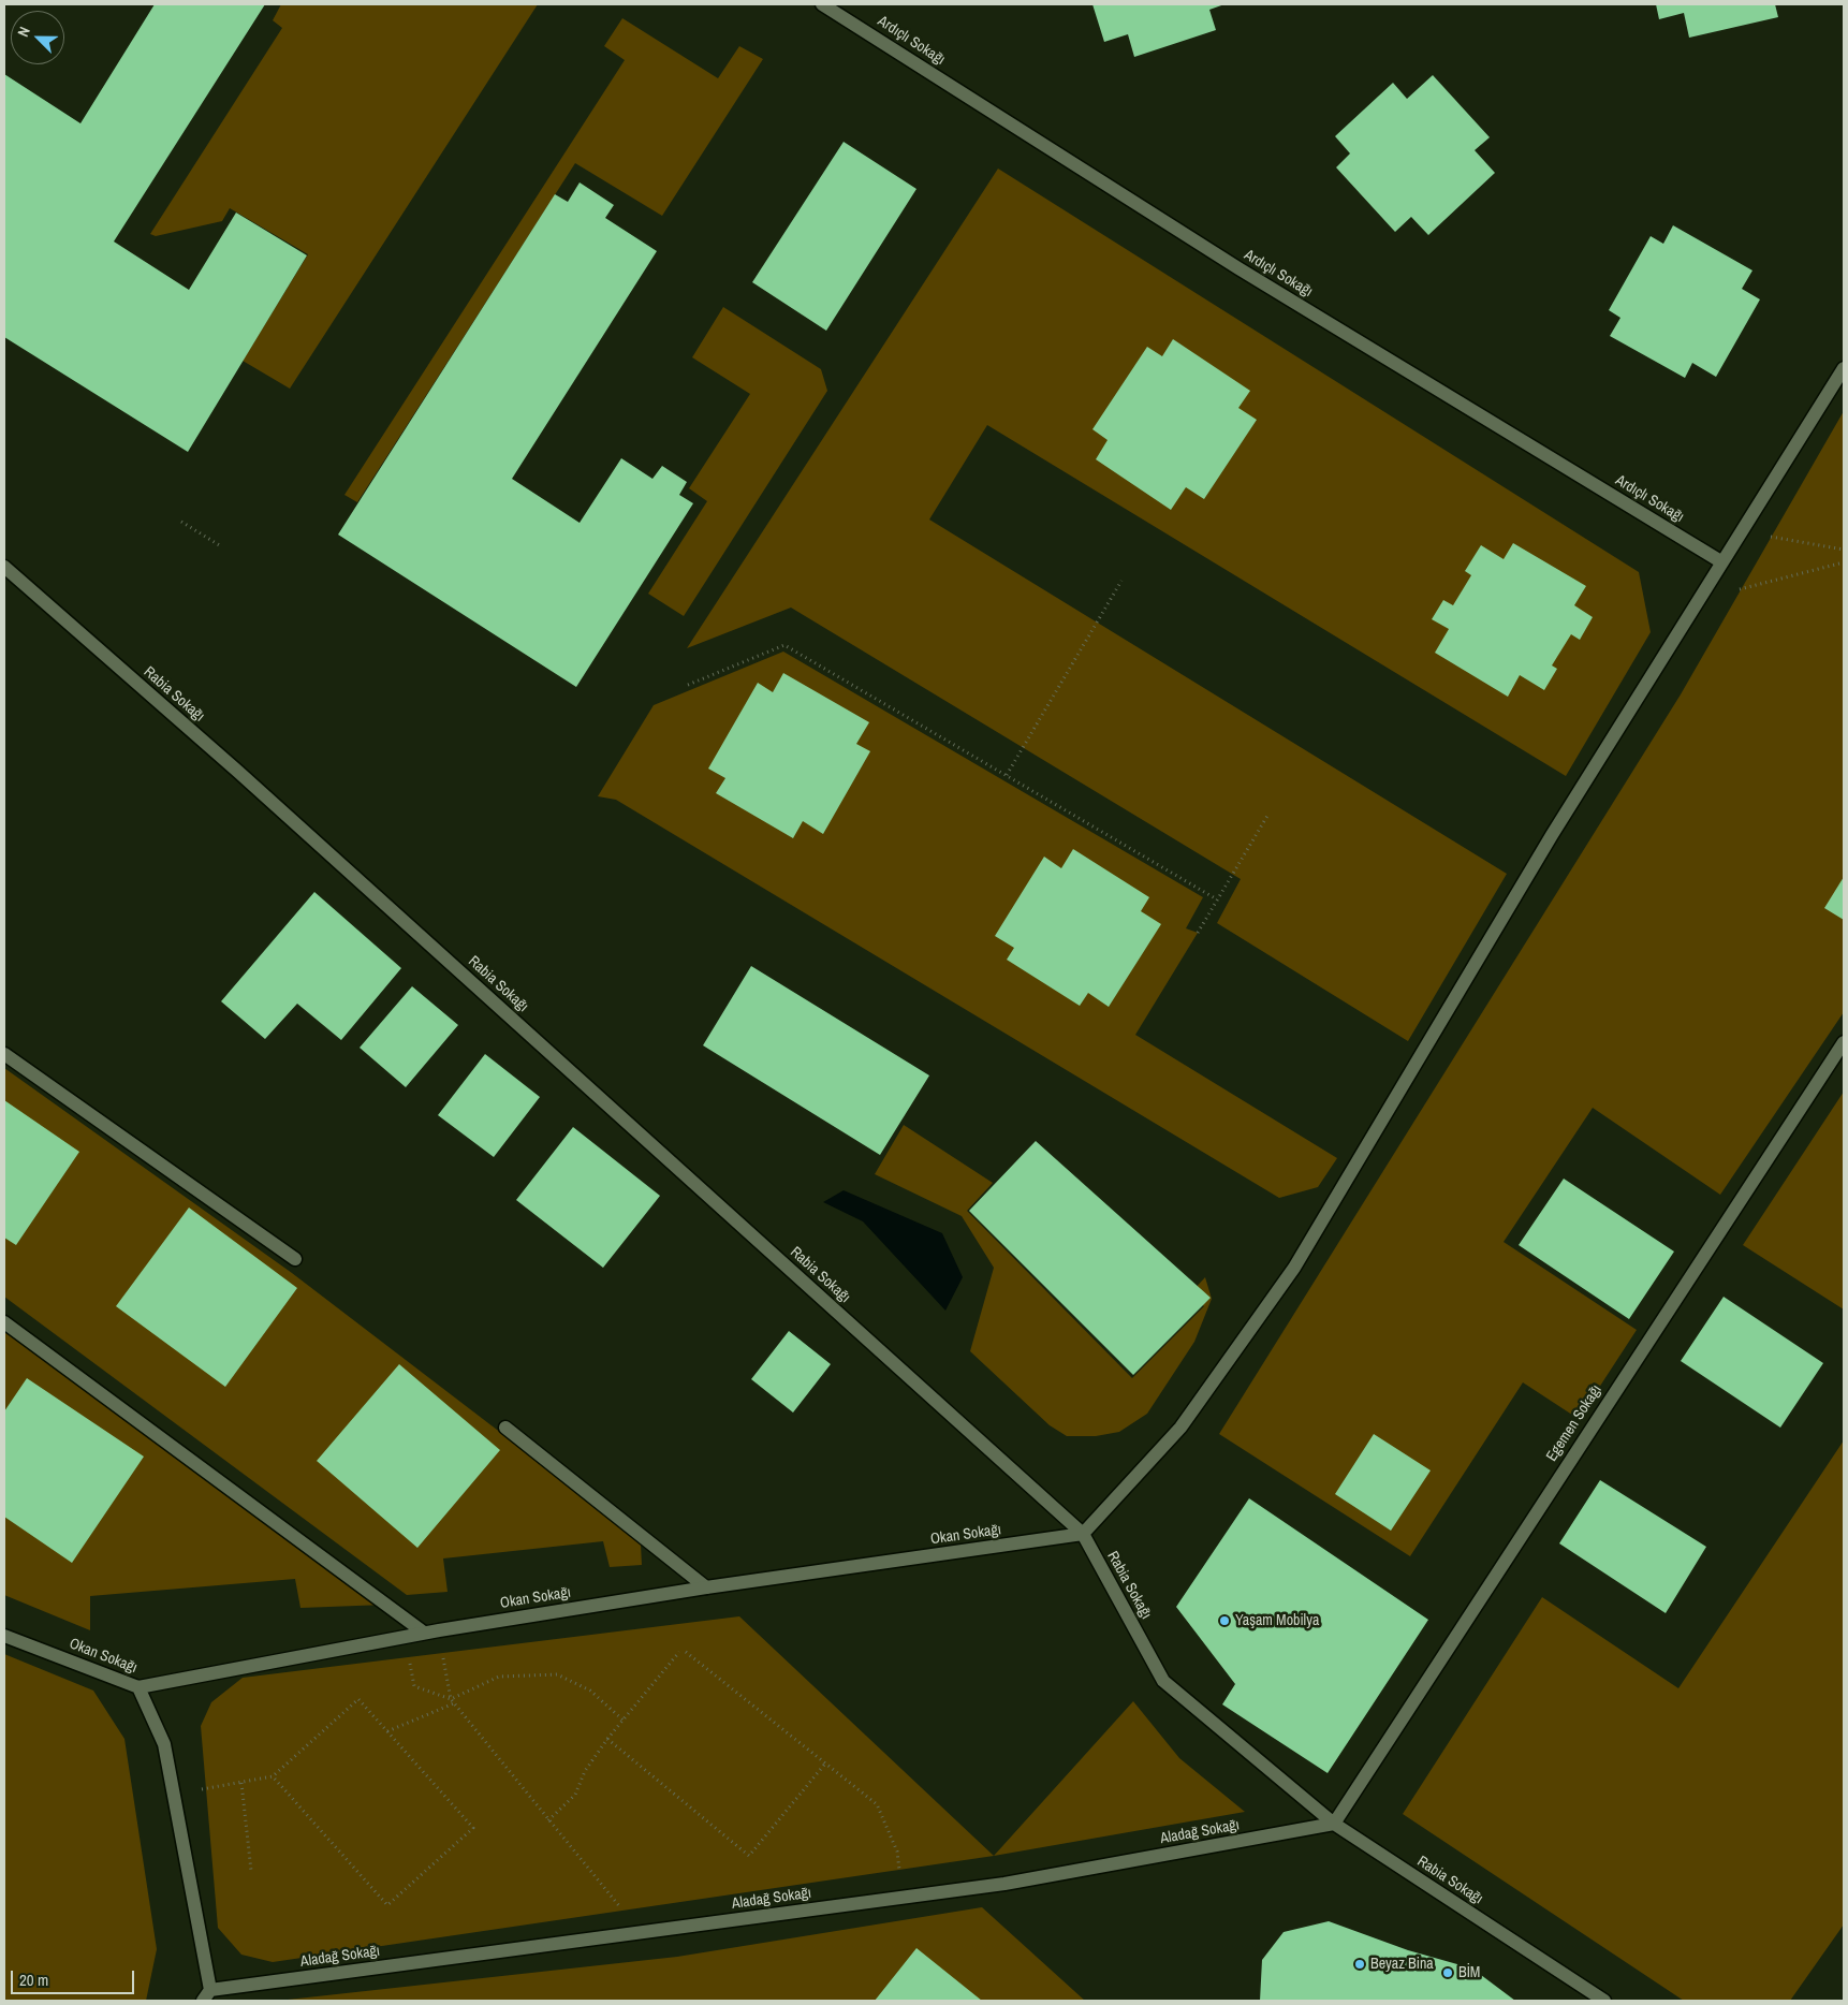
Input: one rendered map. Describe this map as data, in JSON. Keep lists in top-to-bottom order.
{
  "streets": {
    "street": [
      "Ardıçlı Sokağı",
      "Rabia Sokağı",
      "Egemen Sokağı",
      "Okan Sokağı",
      "Aladağ Sokağı"
    ]
  },
  "crossings": [
    ["Rabia Sokağı", "Egemen Sokağı"],
    ["Rabia Sokağı", "Okan Sokağı"],
    ["Rabia Sokağı", "Aladağ Sokağı"],
    ["Egemen Sokağı", "Aladağ Sokağı"],
    ["Okan Sokağı", "Aladağ Sokağı"]
  ],
  "places": ["Yaşam Mobilya", "Beyaz Bina", "BİM"],
  "scale_bar": "20 m",
  "north": "top left"
}
